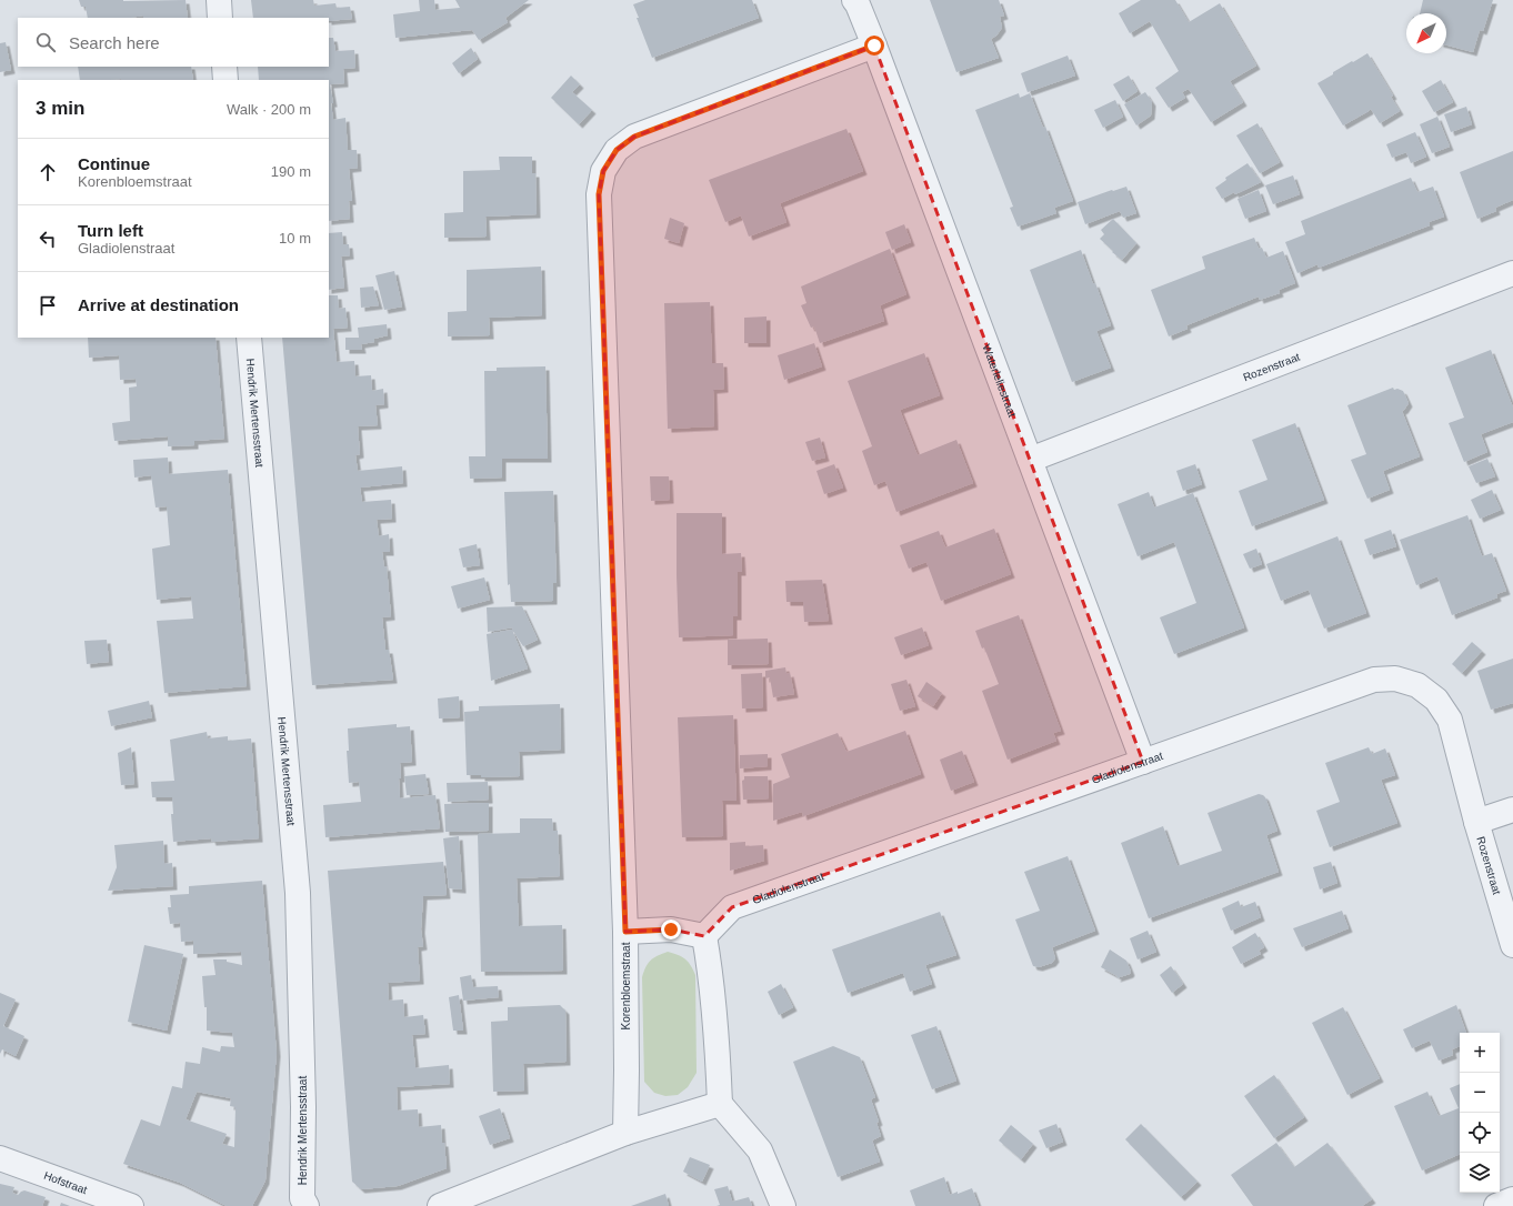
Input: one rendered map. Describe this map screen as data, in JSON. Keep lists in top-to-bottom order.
{
  "streets": {
    "street": [
      "Rozenstraat",
      "Waterleliestraat",
      "Hendrik Mertensstraat",
      "Gladiolenstraat",
      "Korenbloemstraat",
      "Hofstraat"
    ]
  },
  "crossings": [
    ["Rozenstraat", "Waterleliestraat"],
    ["Rozenstraat", "Gladiolenstraat"],
    ["Waterleliestraat", "Gladiolenstraat"],
    ["Waterleliestraat", "Korenbloemstraat"]
  ],
  "north": "bottom left",
  "page": {
    "search": "Search here",
    "heading": ["3 min", "Walk · 200 m"],
    "list": [
      ["Continue", "Korenbloemstraat", "190 m"],
      ["Turn left", "Gladiolenstraat", "10 m"],
      "Arrive at destination"
    ],
    "map_buttons": ["+", "−"]
  }
}
